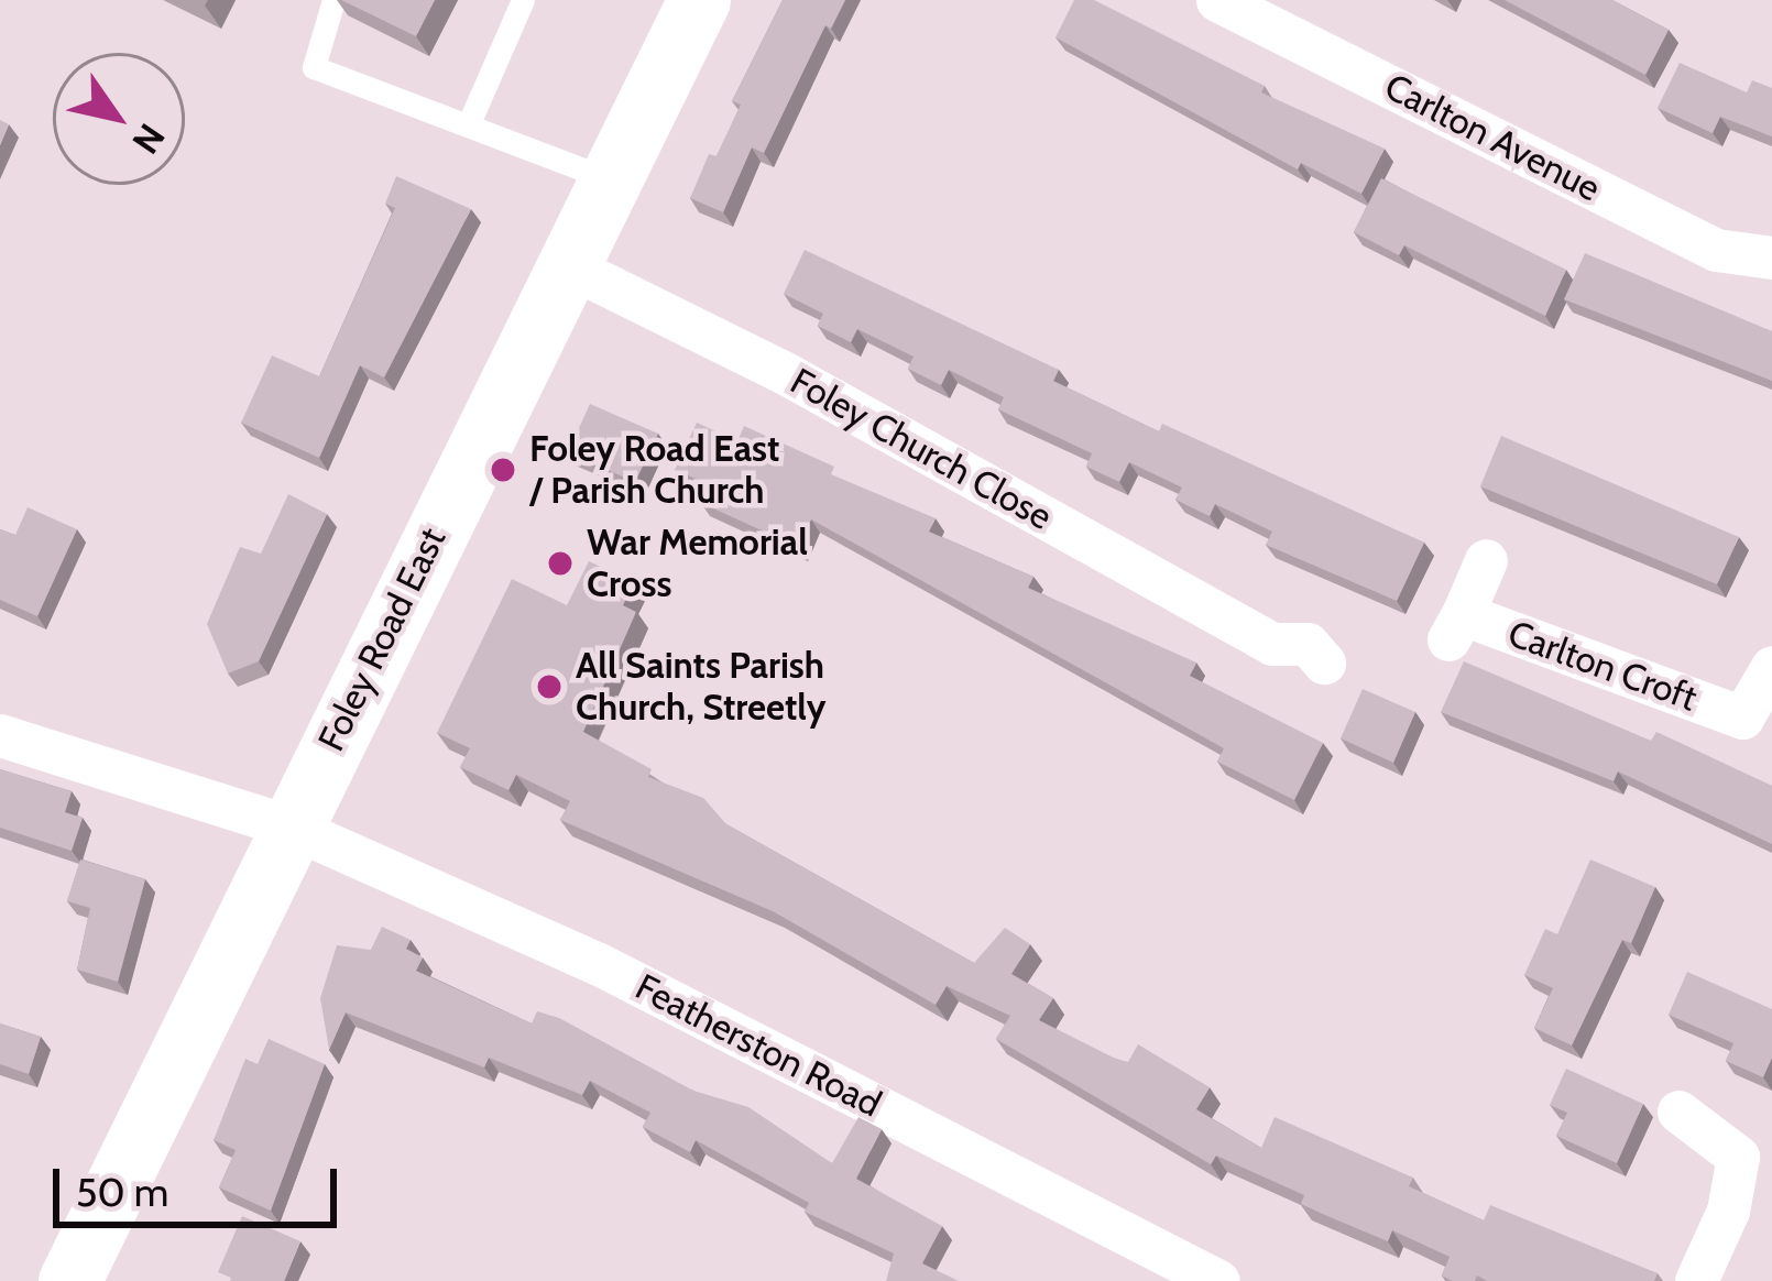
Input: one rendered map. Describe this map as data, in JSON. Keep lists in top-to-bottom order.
{
  "streets": {
    "main road": ["Foley Road East"],
    "street": [
      "Carlton Avenue",
      "Foley Church Close",
      "Carlton Croft",
      "Featherston Road"
    ]
  },
  "crossings": [
    ["Foley Church Close", "Foley Road East"],
    ["Foley Road East", "Featherston Road"]
  ],
  "places": ["Foley Road East / Parish Church", "War Memorial Cross", "All Saints Parish Church, Streetly"],
  "scale_bar": "50 m",
  "north": "bottom right"
}
